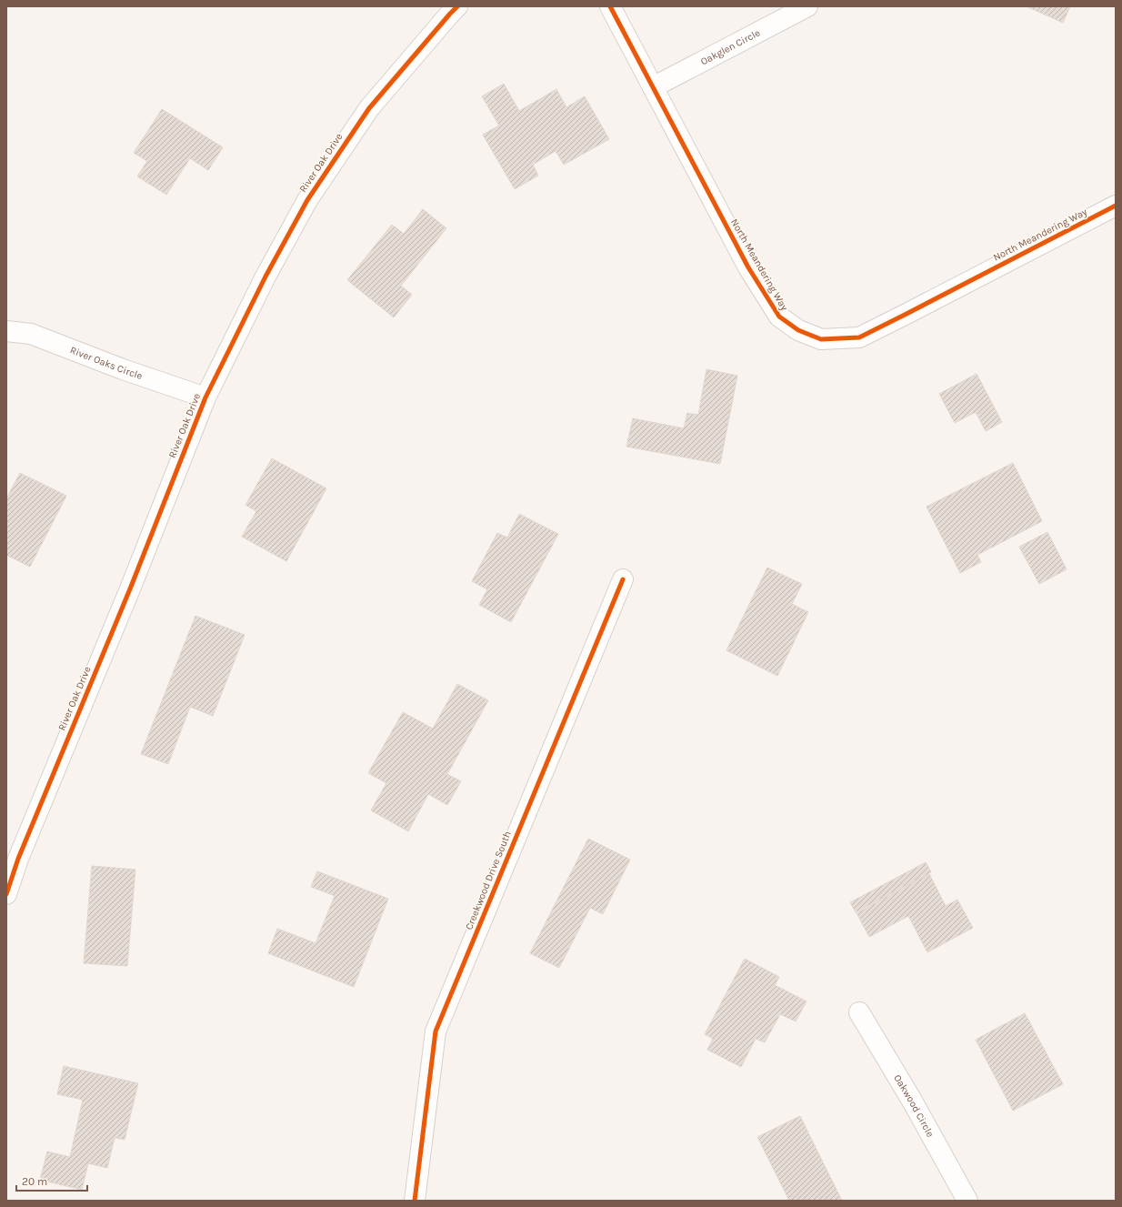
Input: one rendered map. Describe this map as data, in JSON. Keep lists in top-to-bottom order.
{
  "streets": {
    "street": [
      "Oakglen Circle",
      "River Oak Drive",
      "North Meandering Way",
      "River Oaks Circle",
      "Creekwood Drive South",
      "Oakwood Circle"
    ]
  },
  "crossings": [
    ["Oakglen Circle", "North Meandering Way"],
    ["River Oak Drive", "River Oaks Circle"]
  ],
  "scale_bar": "20 m"
}
